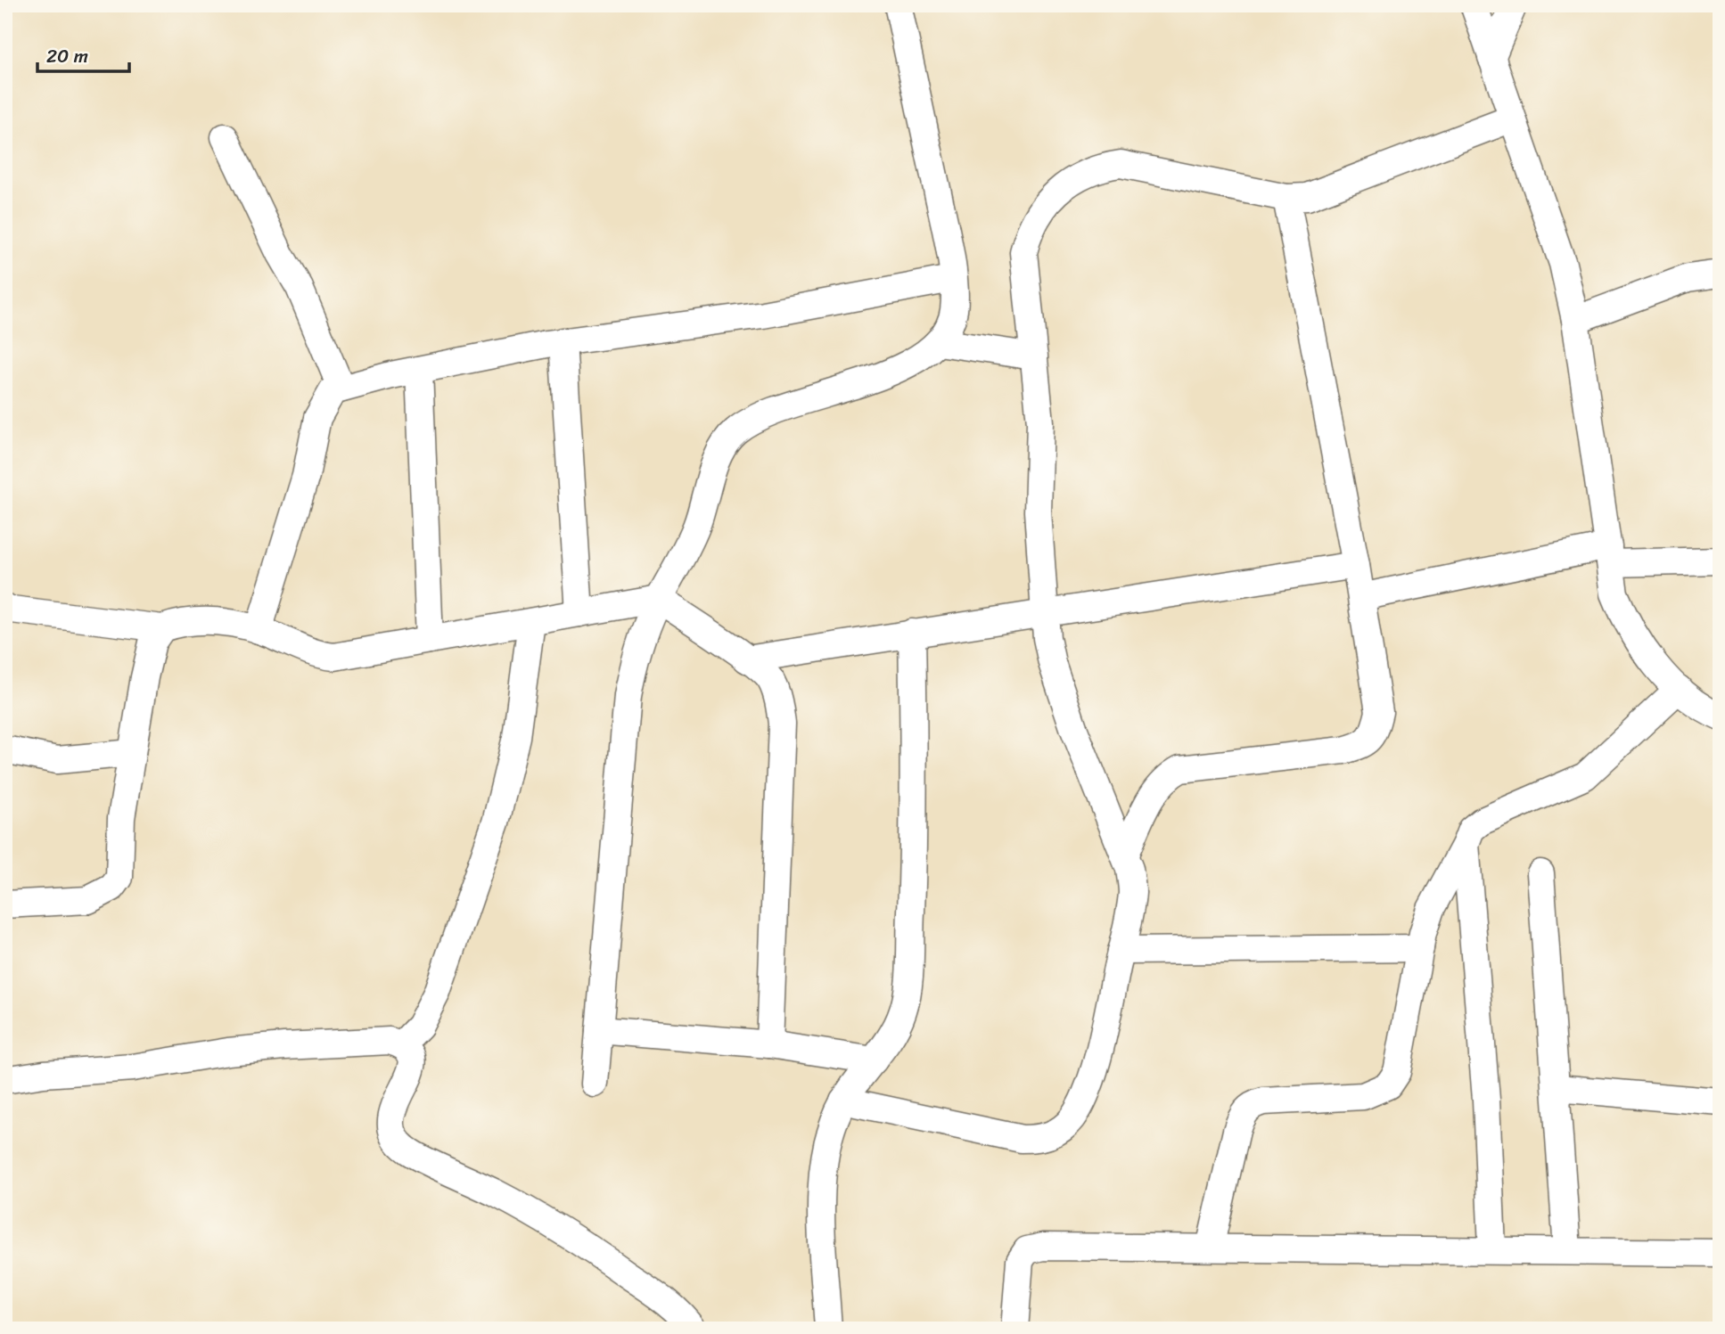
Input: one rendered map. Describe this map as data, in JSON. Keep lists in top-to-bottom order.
{
  "scale_bar": "20 m"
}
